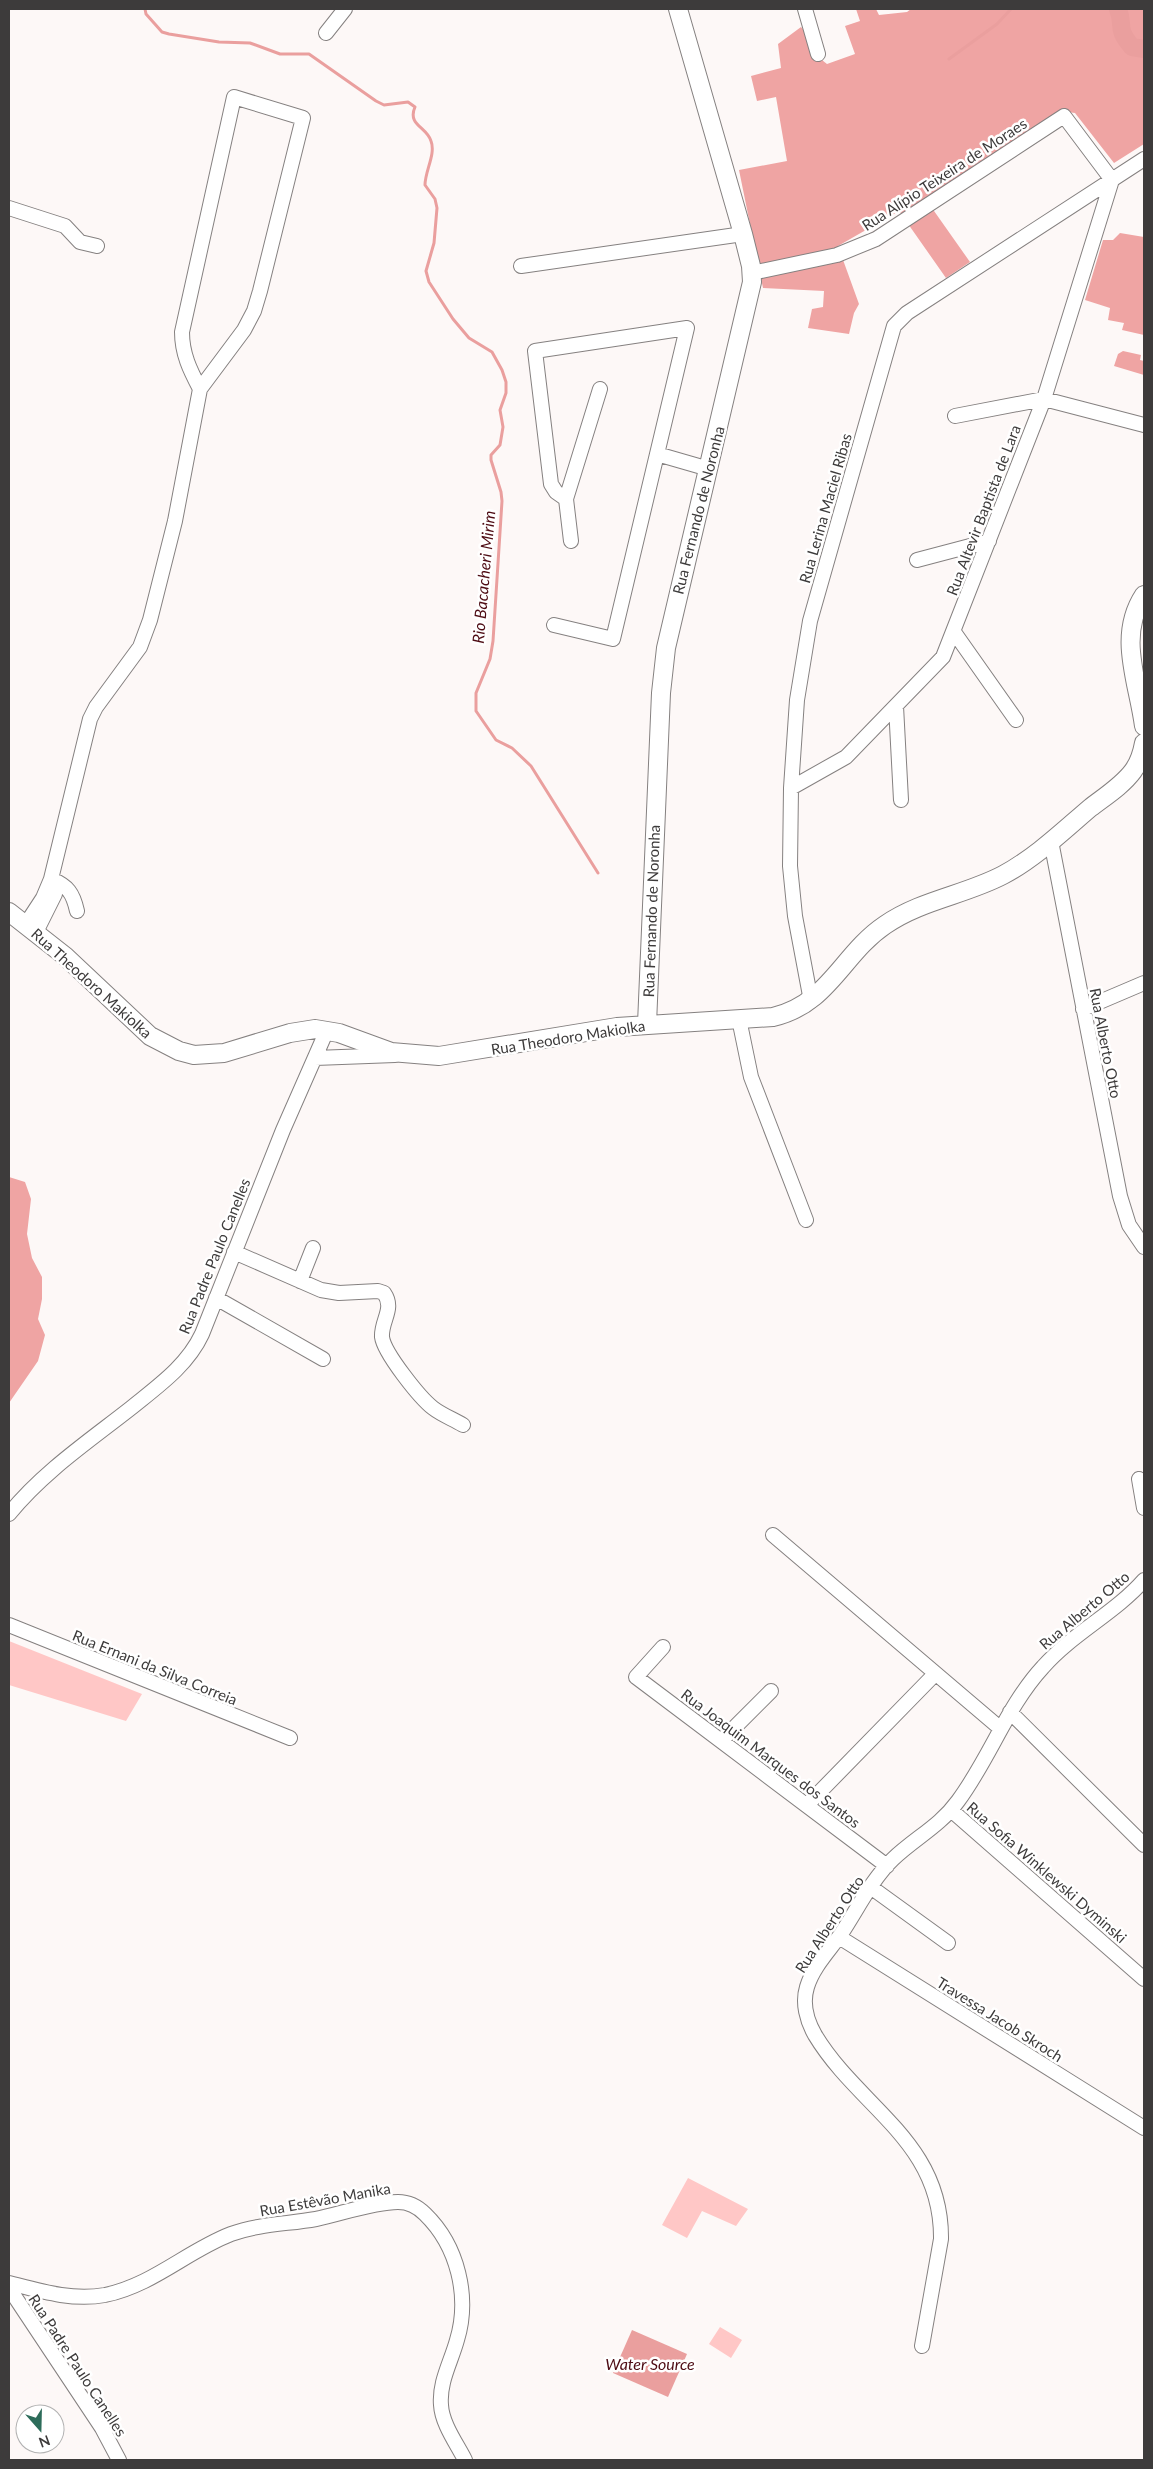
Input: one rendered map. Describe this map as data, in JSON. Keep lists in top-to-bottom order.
{
  "streets": {
    "main road": ["Rua Fernando de Noronha", "Rua Theodoro Makiolka"],
    "street": [
      "Rua Alípio Teixeira de Moraes",
      "Rua Lerina Maciel Ribas",
      "Rua Altevir Baptista de Lara",
      "Rua Alberto Otto",
      "Rua Padre Paulo Canelles",
      "Rua Ernani da Silva Correia",
      "Rua Joaquim Marques dos Santos",
      "Rua Sofia Winklewski Dyminski",
      "Travessa Jacob Skroch",
      "Rua Estêvão Manika"
    ]
  },
  "crossings": [
    ["Rua Alípio Teixeira de Moraes", "Rua Lerina Maciel Ribas"],
    ["Rua Alípio Teixeira de Moraes", "Rua Fernando de Noronha"],
    ["Rua Alípio Teixeira de Moraes", "Rua Altevir Baptista de Lara"],
    ["Rua Lerina Maciel Ribas", "Rua Altevir Baptista de Lara"],
    ["Rua Lerina Maciel Ribas", "Rua Theodoro Makiolka"],
    ["Rua Fernando de Noronha", "Rua Theodoro Makiolka"],
    ["Rua Theodoro Makiolka", "Rua Alberto Otto"],
    ["Rua Theodoro Makiolka", "Rua Padre Paulo Canelles"],
    ["Rua Alberto Otto", "Rua Joaquim Marques dos Santos"],
    ["Rua Alberto Otto", "Rua Sofia Winklewski Dyminski"],
    ["Rua Alberto Otto", "Travessa Jacob Skroch"]
  ],
  "water": ["Rio Bacacheri Mirim", "Water Source"],
  "north": "bottom"
}
